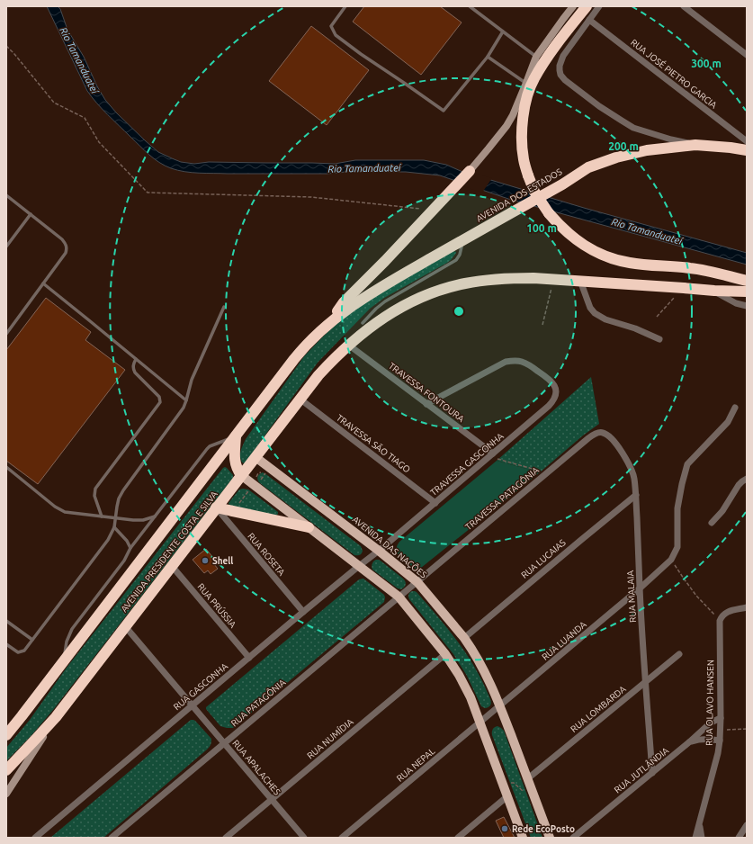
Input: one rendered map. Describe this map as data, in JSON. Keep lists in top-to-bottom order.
{
  "streets": {
    "highway": ["AVENIDA DOS ESTADOS", "AVENIDA PRESIDENTE COSTA E SILVA"],
    "main road": ["AVENIDA DAS NAÇÕES"],
    "street": [
      "RUA JOSÉ PIETRO GARCIA",
      "TRAVESSA FONTOURA",
      "TRAVESSA SÃO TIAGO",
      "TRAVESSA GASCONHA",
      "TRAVESSA PATAGÔNIA",
      "RUA ROSETA",
      "RUA LUCAIAS",
      "RUA MALAIA",
      "RUA PRÚSSIA",
      "RUA LUANDA",
      "RUA GASCONHA",
      "RUA PATAGÔNIA",
      "RUA OLAVO HANSEN",
      "RUA LOMBARDA",
      "RUA NUMÍDIA",
      "RUA NEPAL",
      "RUA APALACHES",
      "RUA JUTLÂNDIA"
    ]
  },
  "crossings": [
    ["AVENIDA DOS ESTADOS", "AVENIDA PRESIDENTE COSTA E SILVA"],
    ["TRAVESSA FONTOURA", "TRAVESSA GASCONHA"],
    ["TRAVESSA FONTOURA", "AVENIDA PRESIDENTE COSTA E SILVA"],
    ["TRAVESSA SÃO TIAGO", "TRAVESSA GASCONHA"],
    ["TRAVESSA SÃO TIAGO", "AVENIDA PRESIDENTE COSTA E SILVA"],
    ["TRAVESSA GASCONHA", "AVENIDA DAS NAÇÕES"],
    ["TRAVESSA GASCONHA", "RUA GASCONHA"],
    ["TRAVESSA PATAGÔNIA", "AVENIDA DAS NAÇÕES"],
    ["TRAVESSA PATAGÔNIA", "RUA MALAIA"],
    ["TRAVESSA PATAGÔNIA", "RUA PATAGÔNIA"],
    ["AVENIDA DAS NAÇÕES", "AVENIDA PRESIDENTE COSTA E SILVA"],
    ["AVENIDA DAS NAÇÕES", "RUA LUCAIAS"],
    ["AVENIDA DAS NAÇÕES", "RUA LUANDA"],
    ["AVENIDA DAS NAÇÕES", "RUA GASCONHA"],
    ["AVENIDA DAS NAÇÕES", "RUA PATAGÔNIA"],
    ["AVENIDA DAS NAÇÕES", "RUA LOMBARDA"],
    ["AVENIDA DAS NAÇÕES", "RUA NEPAL"],
    ["AVENIDA PRESIDENTE COSTA E SILVA", "RUA ROSETA"],
    ["AVENIDA PRESIDENTE COSTA E SILVA", "RUA PRÚSSIA"],
    ["AVENIDA PRESIDENTE COSTA E SILVA", "RUA APALACHES"],
    ["RUA ROSETA", "RUA GASCONHA"],
    ["RUA LUCAIAS", "RUA MALAIA"],
    ["RUA MALAIA", "RUA LUANDA"],
    ["RUA MALAIA", "RUA LOMBARDA"],
    ["RUA MALAIA", "RUA JUTLÂNDIA"],
    ["RUA PRÚSSIA", "RUA GASCONHA"],
    ["RUA LUANDA", "RUA NEPAL"],
    ["RUA GASCONHA", "RUA APALACHES"],
    ["RUA PATAGÔNIA", "RUA APALACHES"],
    ["RUA OLAVO HANSEN", "RUA JUTLÂNDIA"],
    ["RUA NUMÍDIA", "RUA APALACHES"]
  ],
  "water": ["Rio Tamanduateí"],
  "places": ["Shell", "Rede EcoPosto"],
  "rings": ["300 m", "200 m", "100 m"]
}
